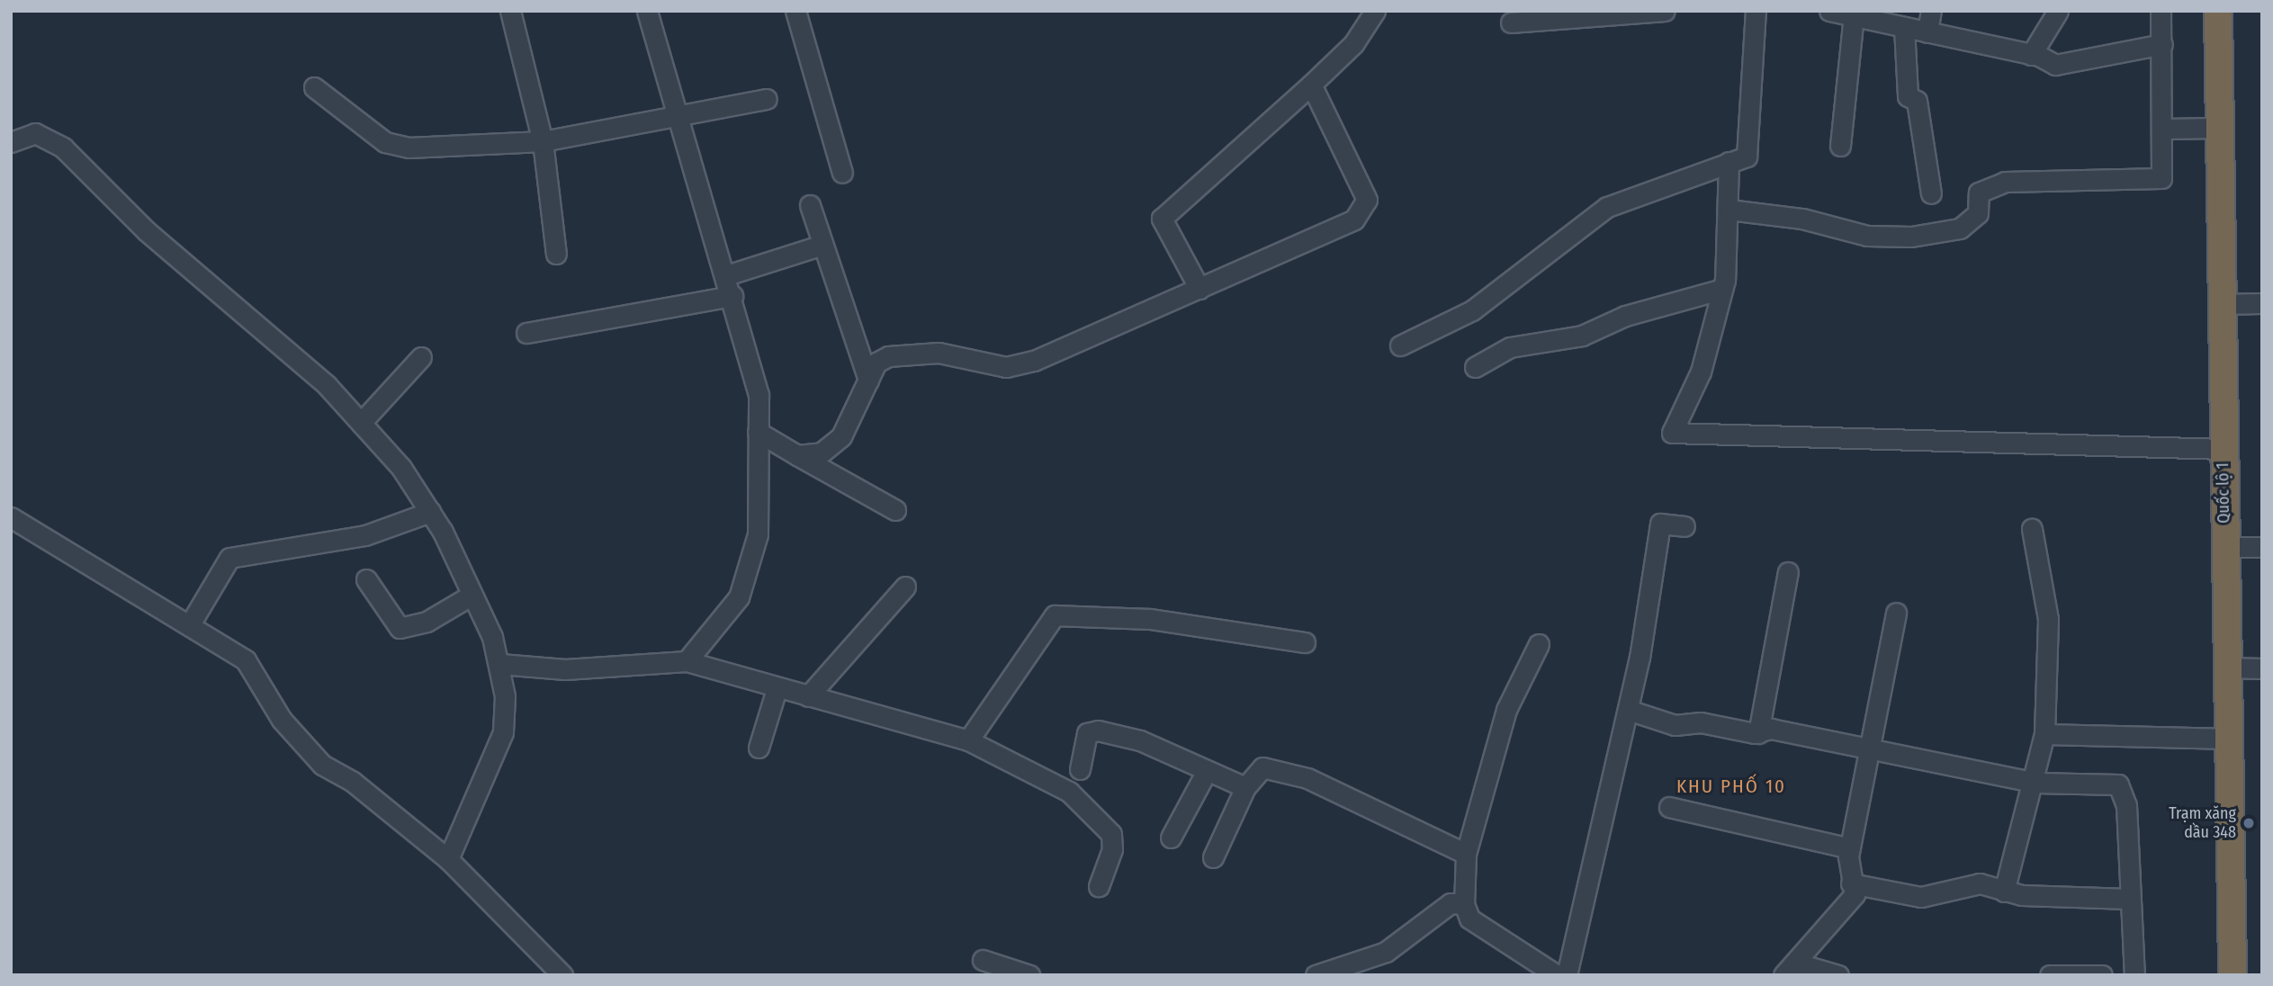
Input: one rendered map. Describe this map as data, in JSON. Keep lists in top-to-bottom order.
{
  "streets": {
    "highway": ["Quốc lộ 1"]
  },
  "districts": ["KHU PHỐ 10"],
  "places": ["Trạm xăng dầu 348"]
}
